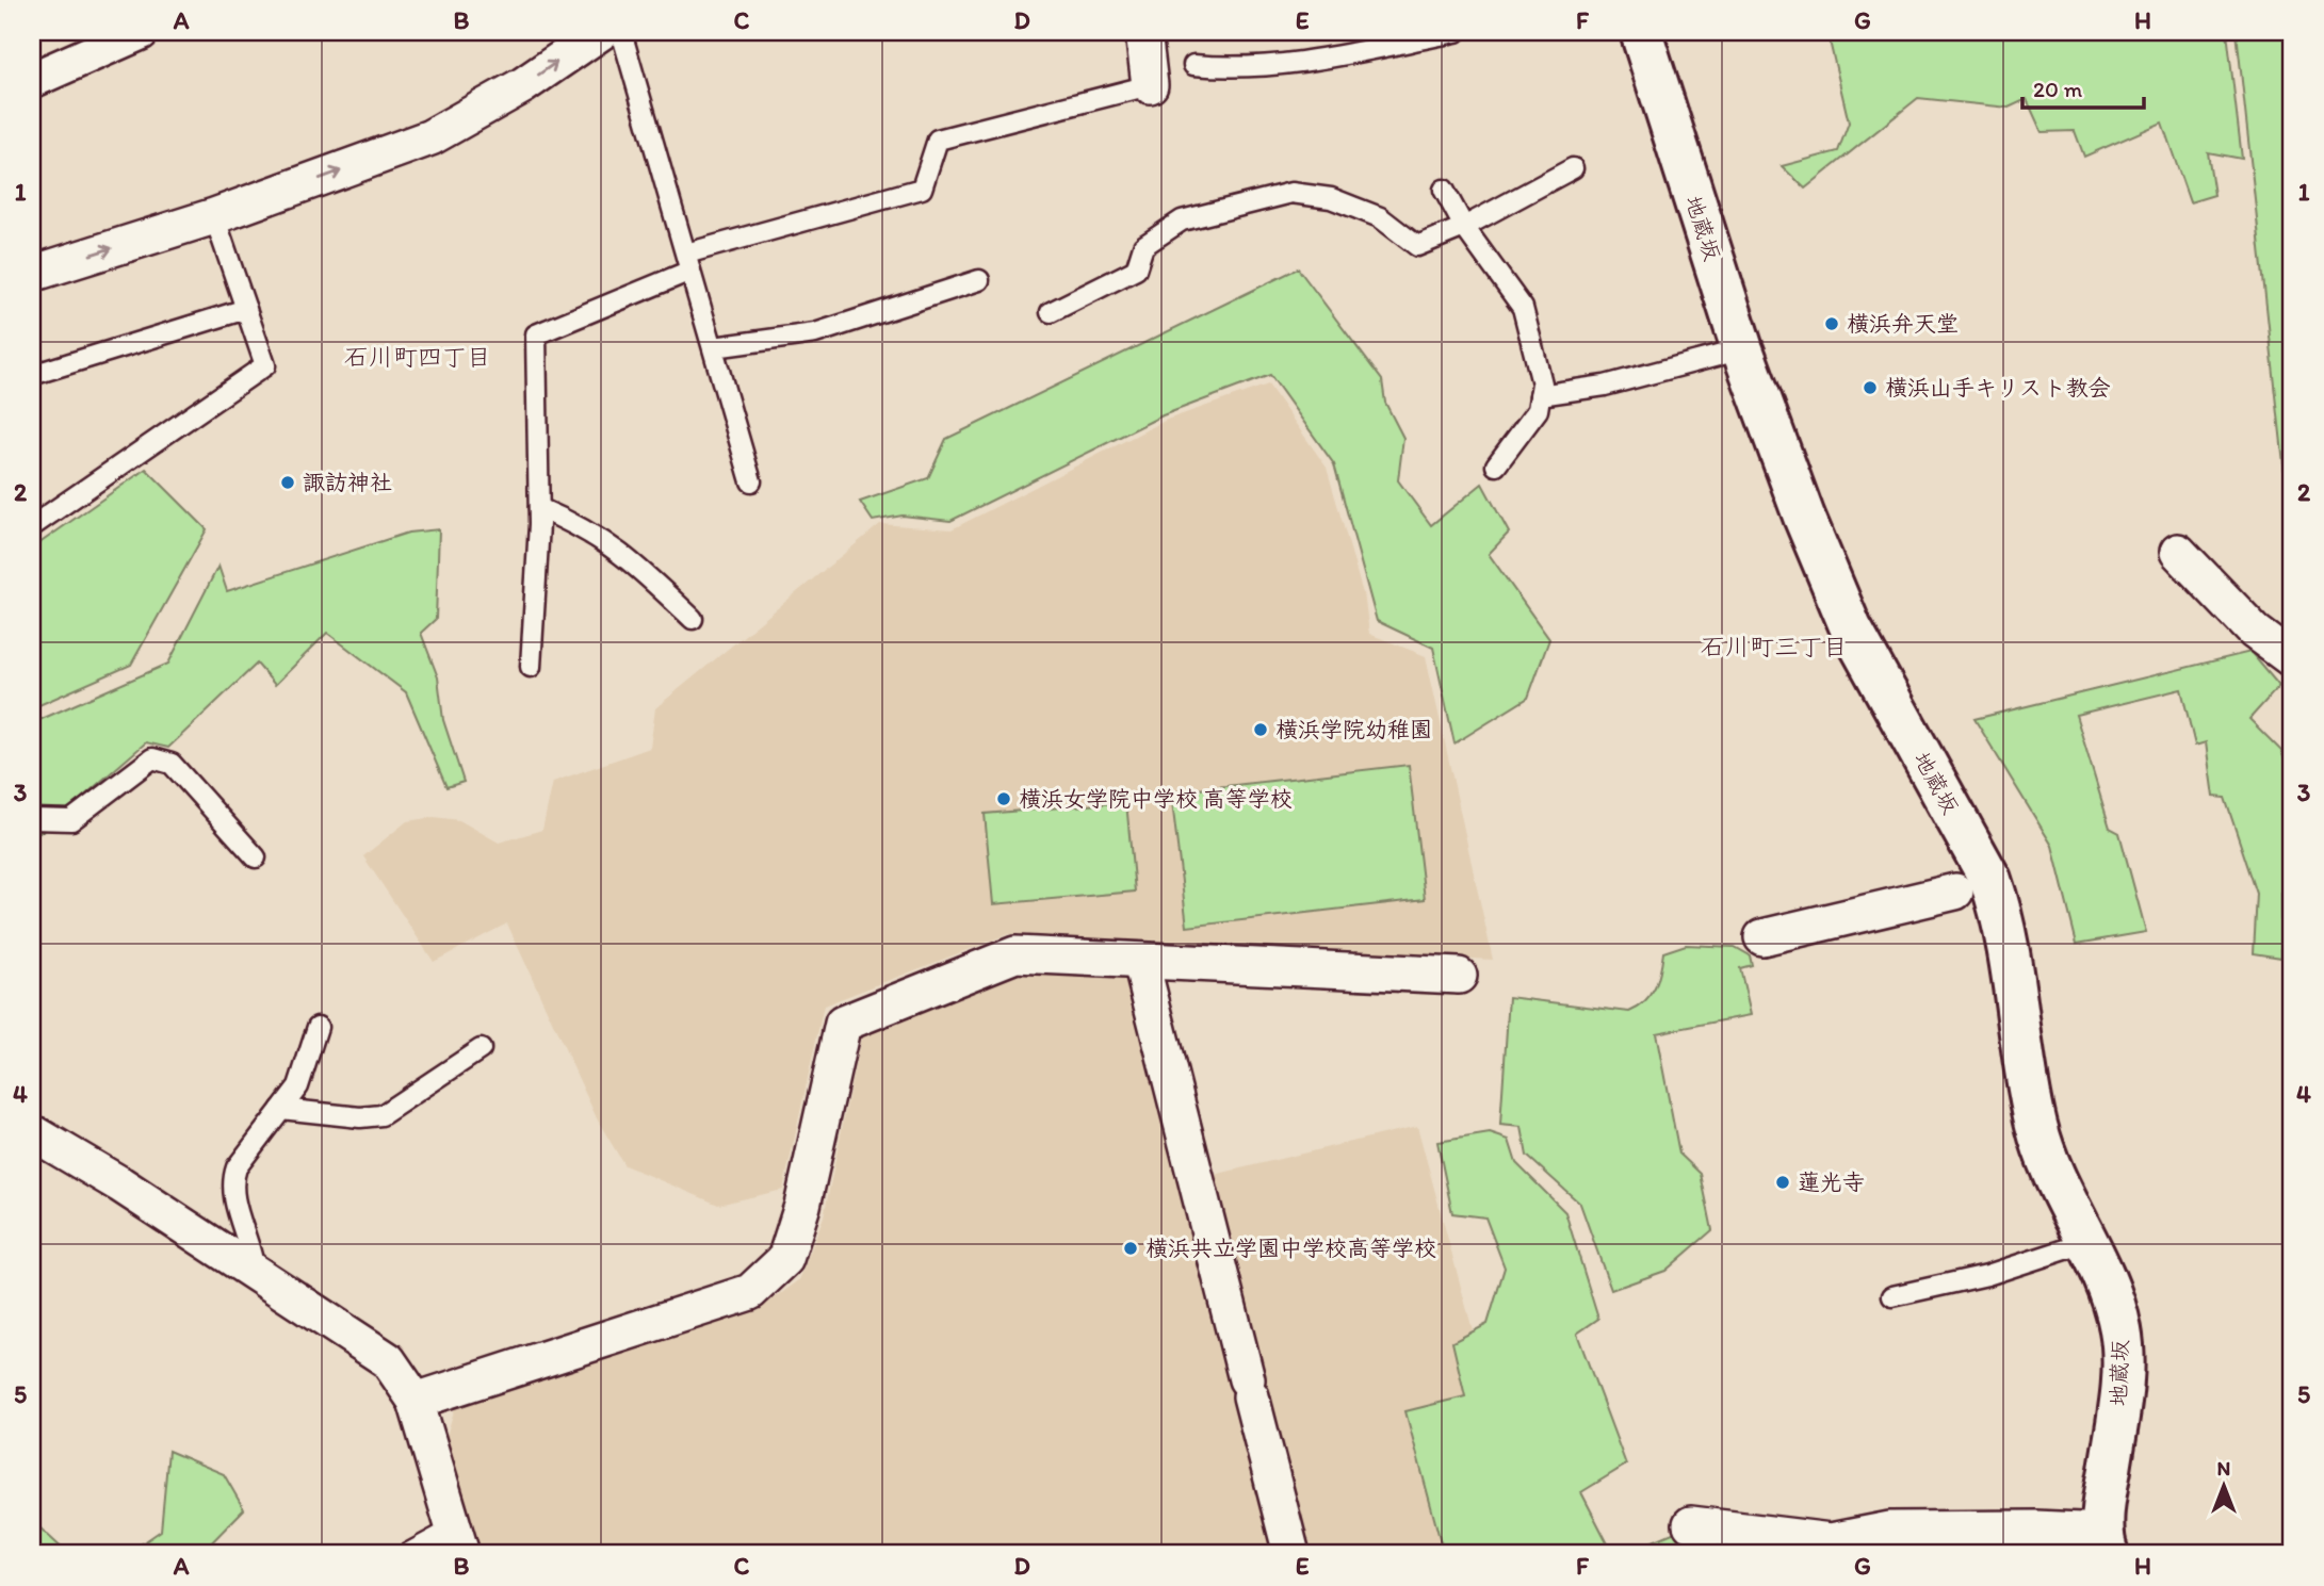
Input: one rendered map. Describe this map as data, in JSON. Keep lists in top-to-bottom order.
{
  "streets": {
    "street": ["地蔵坂"]
  },
  "districts": ["石川町四丁目", "石川町三丁目"],
  "places": [
    "横浜弁天堂",
    "横浜山手キリスト教会",
    "諏訪神社",
    "横浜学院幼稚園",
    "横浜女学院中学校 高等学校",
    "蓮光寺",
    "横浜共立学園中学校高等学校"
  ],
  "scale_bar": "20 m",
  "north": "top",
  "grid": {
    "columns": [
      "A",
      "B",
      "C",
      "D",
      "E",
      "F",
      "G",
      "H"
    ],
    "rows": [
      "1",
      "2",
      "3",
      "4",
      "5"
    ]
  }
}
